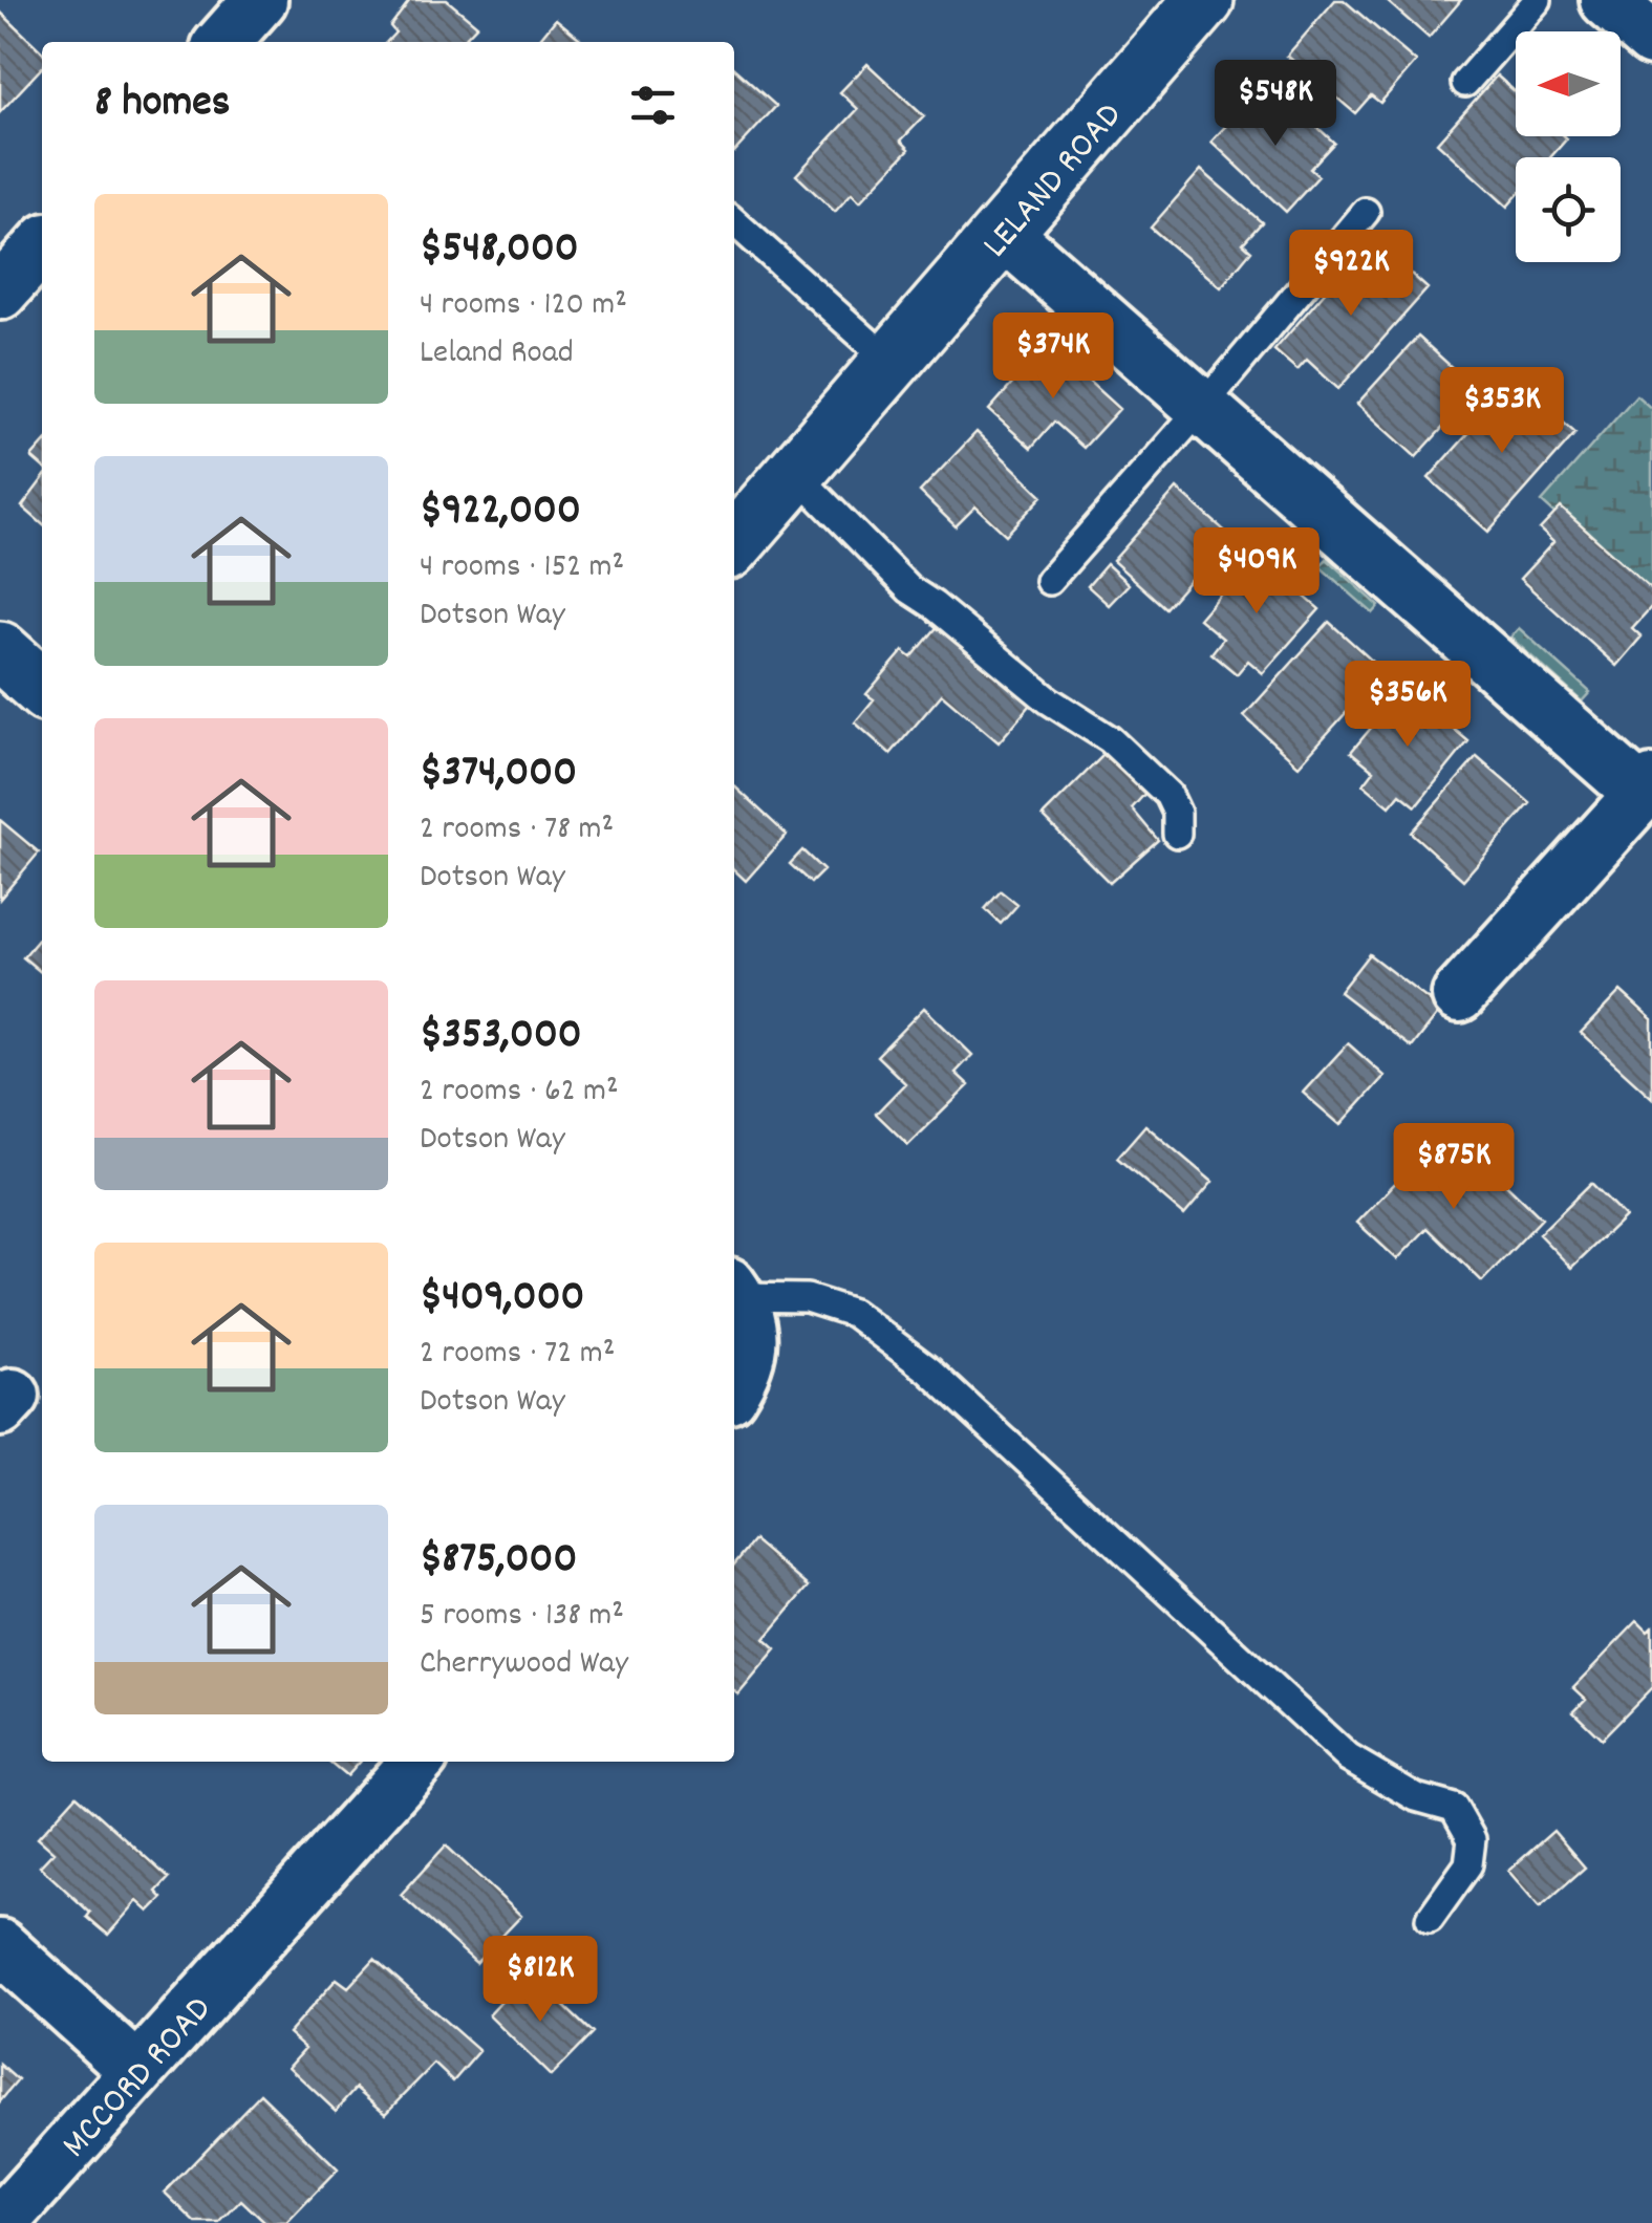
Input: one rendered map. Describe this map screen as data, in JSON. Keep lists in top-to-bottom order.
{
  "streets": {
    "street": ["LELAND ROAD", "MCCORD ROAD"]
  },
  "north": "left",
  "page": {
    "heading": "8 homes",
    "price": [
      "$548K",
      "$922K",
      "$374K",
      "$353K",
      "$409K",
      "$356K",
      "$875K",
      "$812K"
    ],
    "list": [
      {
        "name": "$548,000",
        "note": "4 rooms · 120 m² · Leland Road"
      },
      {
        "name": "$922,000",
        "note": "4 rooms · 152 m² · Dotson Way"
      },
      {
        "name": "$374,000",
        "note": "2 rooms · 78 m² · Dotson Way"
      },
      {
        "name": "$353,000",
        "note": "2 rooms · 62 m² · Dotson Way"
      },
      {
        "name": "$409,000",
        "note": "2 rooms · 72 m² · Dotson Way"
      },
      {
        "name": "$875,000",
        "note": "5 rooms · 138 m² · Cherrywood Way"
      }
    ]
  }
}
